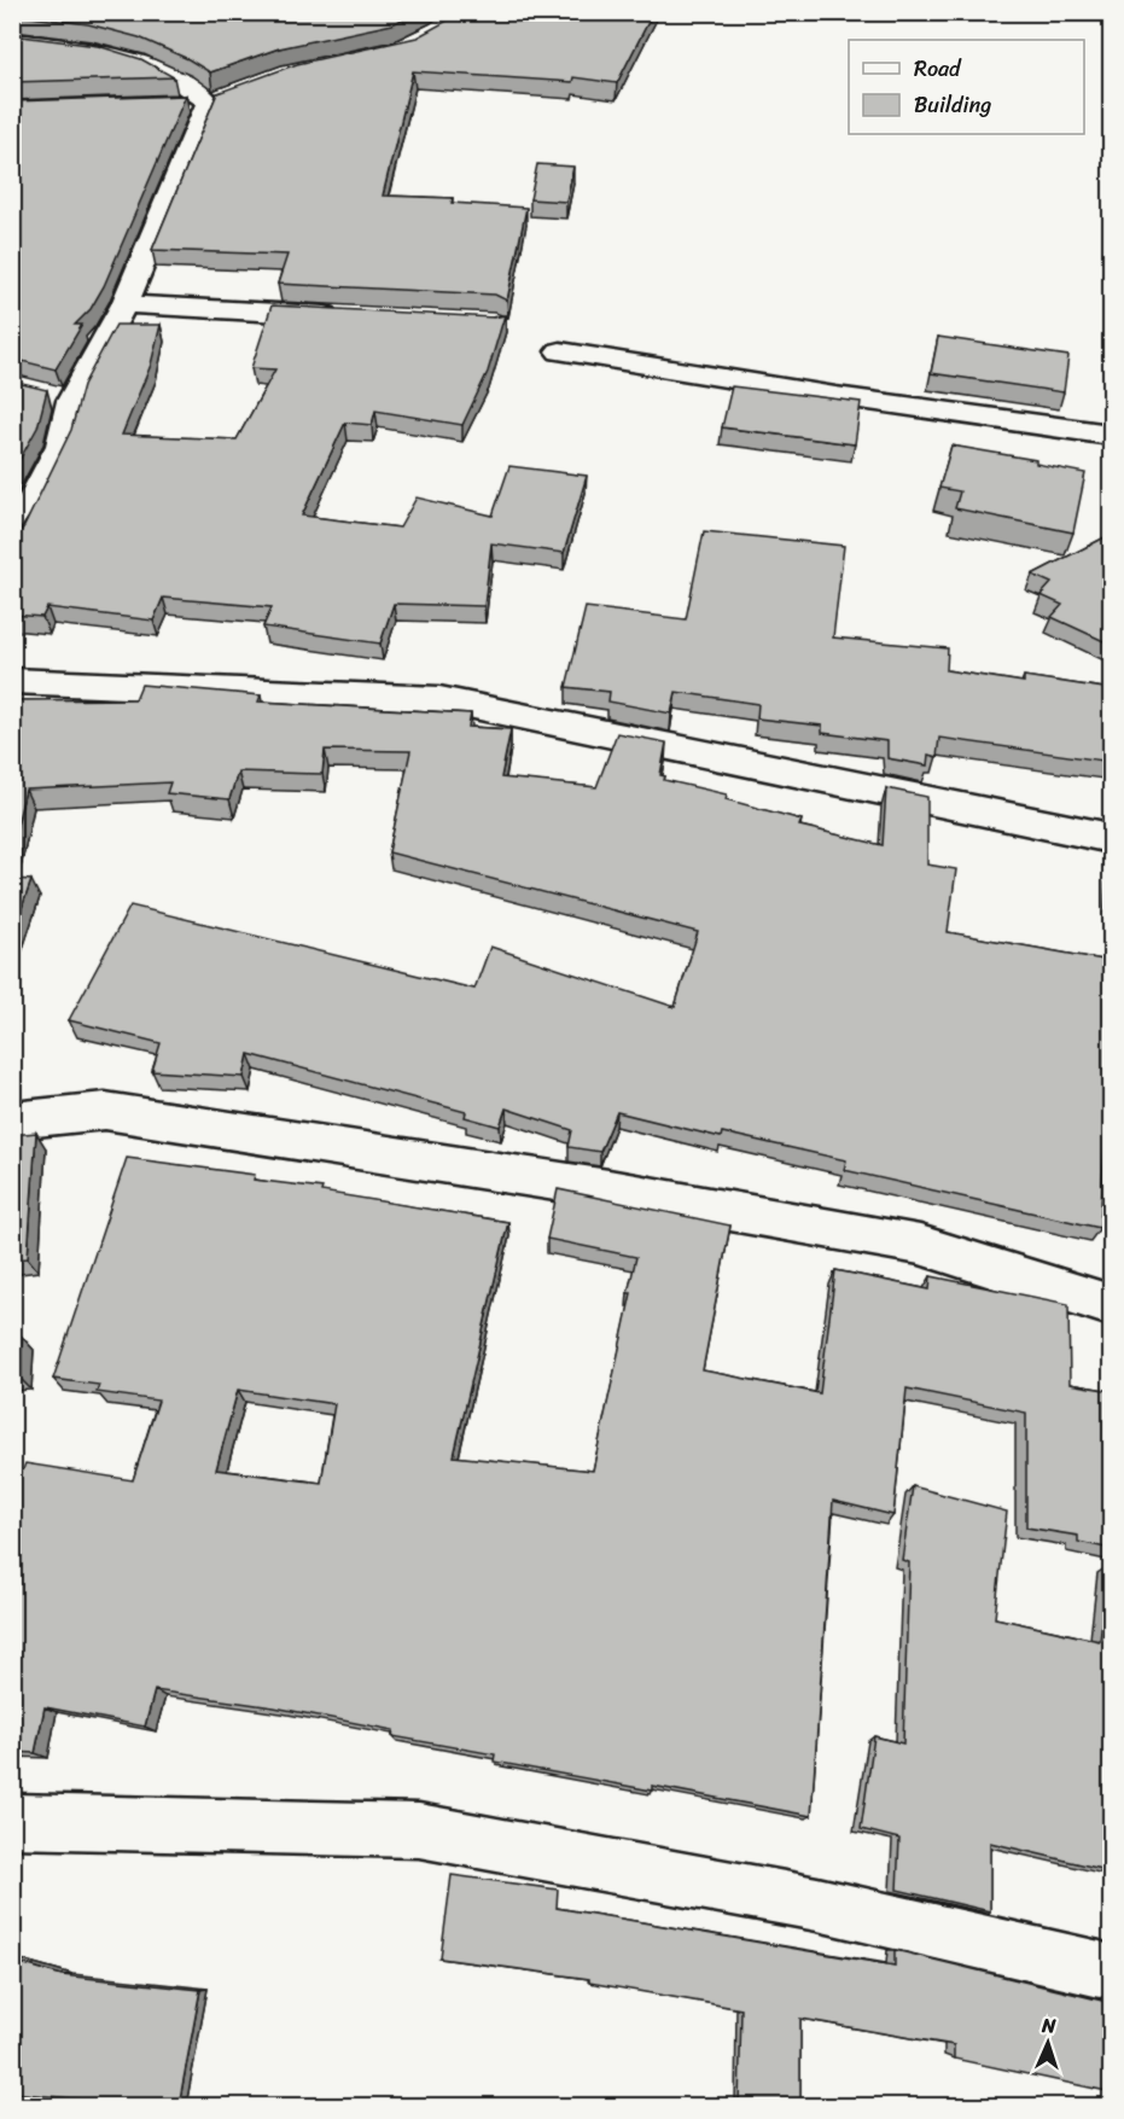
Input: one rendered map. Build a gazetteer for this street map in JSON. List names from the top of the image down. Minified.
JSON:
{"legend":["Road","Building"],"north":"top"}
